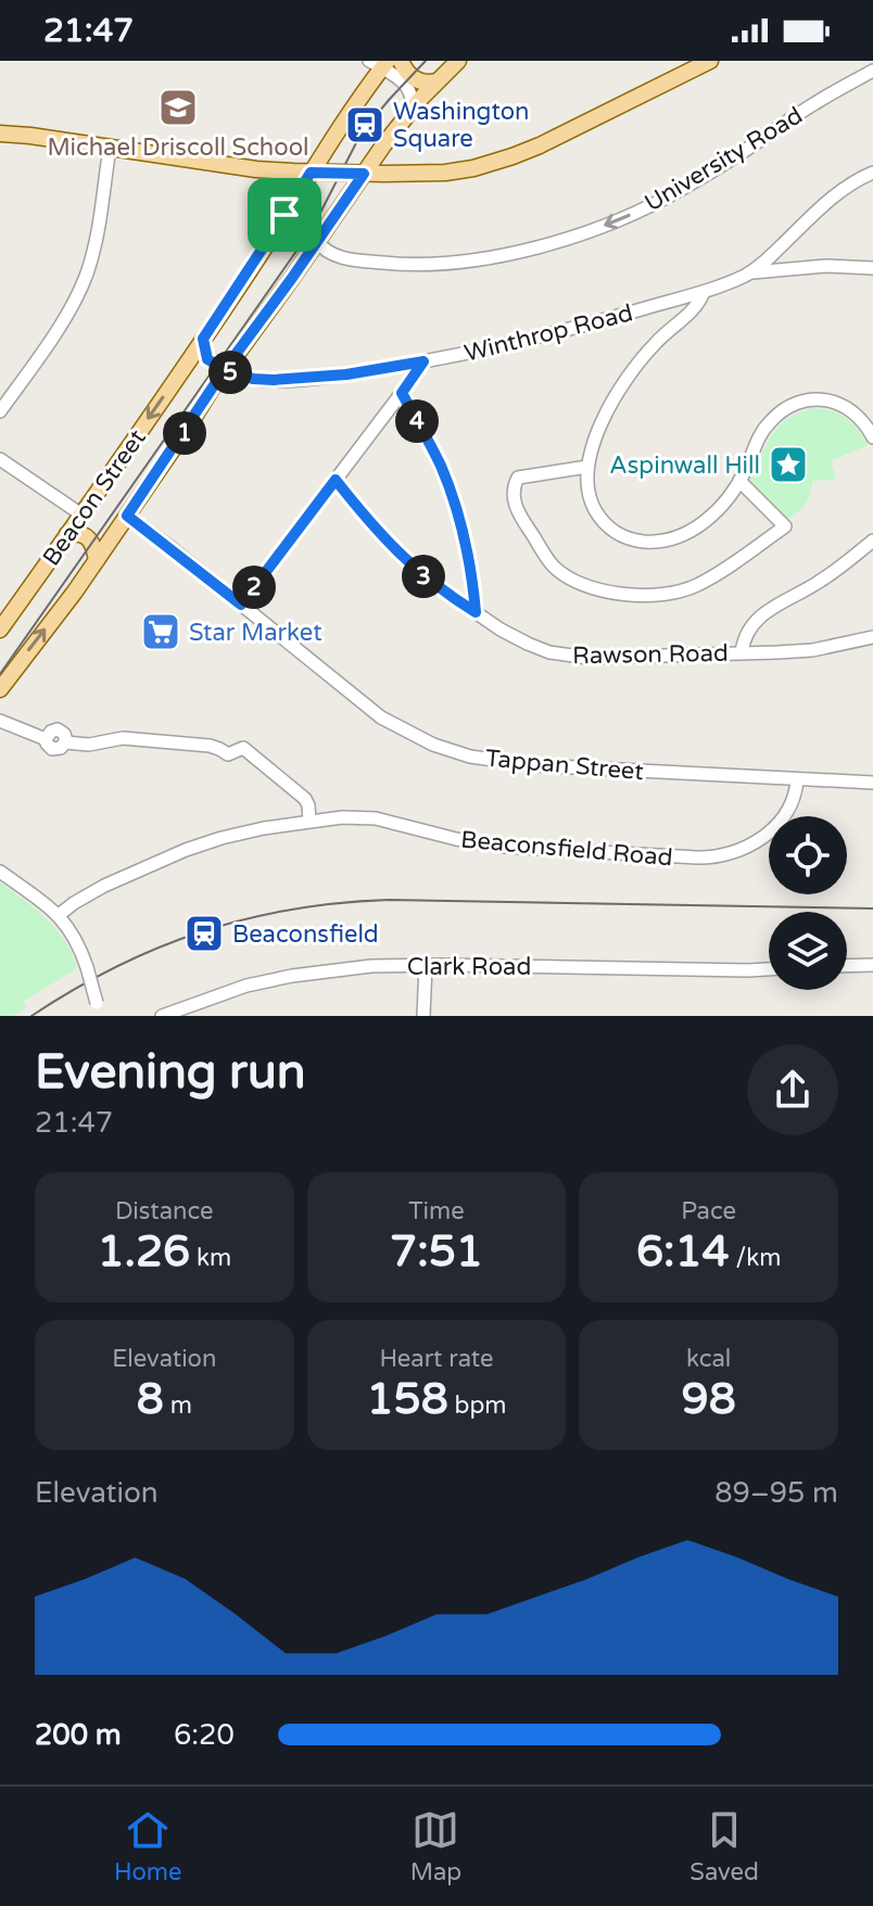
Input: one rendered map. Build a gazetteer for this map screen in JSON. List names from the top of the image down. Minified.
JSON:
{"streets":{"main road":["Beacon Street"],"street":["University Road","Winthrop Road","Rawson Road","Tappan Street","Beaconsfield Road","Clark Road"]},"crossings":[["University Road","Beacon Street"],["Winthrop Road","Beacon Street"],["Beacon Street","Tappan Street"],["Tappan Street","Beaconsfield Road"]],"one_way":["University Road"],"places":{"school or university":["Michael Driscoll School"],"station":["Washington Square","Beaconsfield"],"place":["Aspinwall Hill"],"supermarket":["Star Market"]},"page":{"status":"21:47","pins":["5","4","1","3","2"],"heading":["Evening run","21:47"],"stats":[["Distance","1.26 km"],["Time","7:51"],["Pace","6:14 /km"],["Elevation","8 m"],["Heart rate","158 bpm"],["kcal","98"]],"chart":["Elevation","89–95 m"],"list":[{"name":"200 m","note":"6:20"}],"tabs":["Home","Map","Saved"]}}
